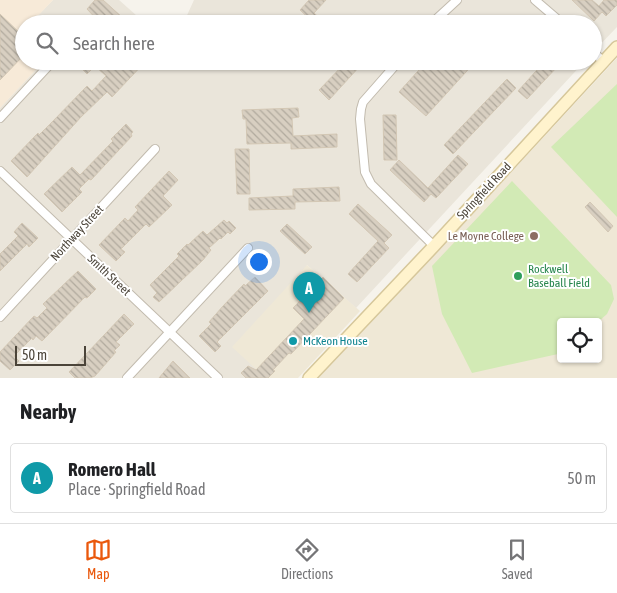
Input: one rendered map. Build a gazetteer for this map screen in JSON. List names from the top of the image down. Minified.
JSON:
{"streets":{"street":["Springfield Road","Northway Street","Smith Street"]},"crossings":[["Northway Street","Smith Street"]],"places":["Le Moyne College","Rockwell Baseball Field","McKeon House"],"scale_bar":"50 m","page":{"search":"Search here","pins":"A","scale":"50 m","heading":"Nearby","list":[{"mark":"A","name":"Romero Hall","note":"Place · Springfield Road","value":"50 m"}],"nav":["Map","Directions","Saved"]}}
